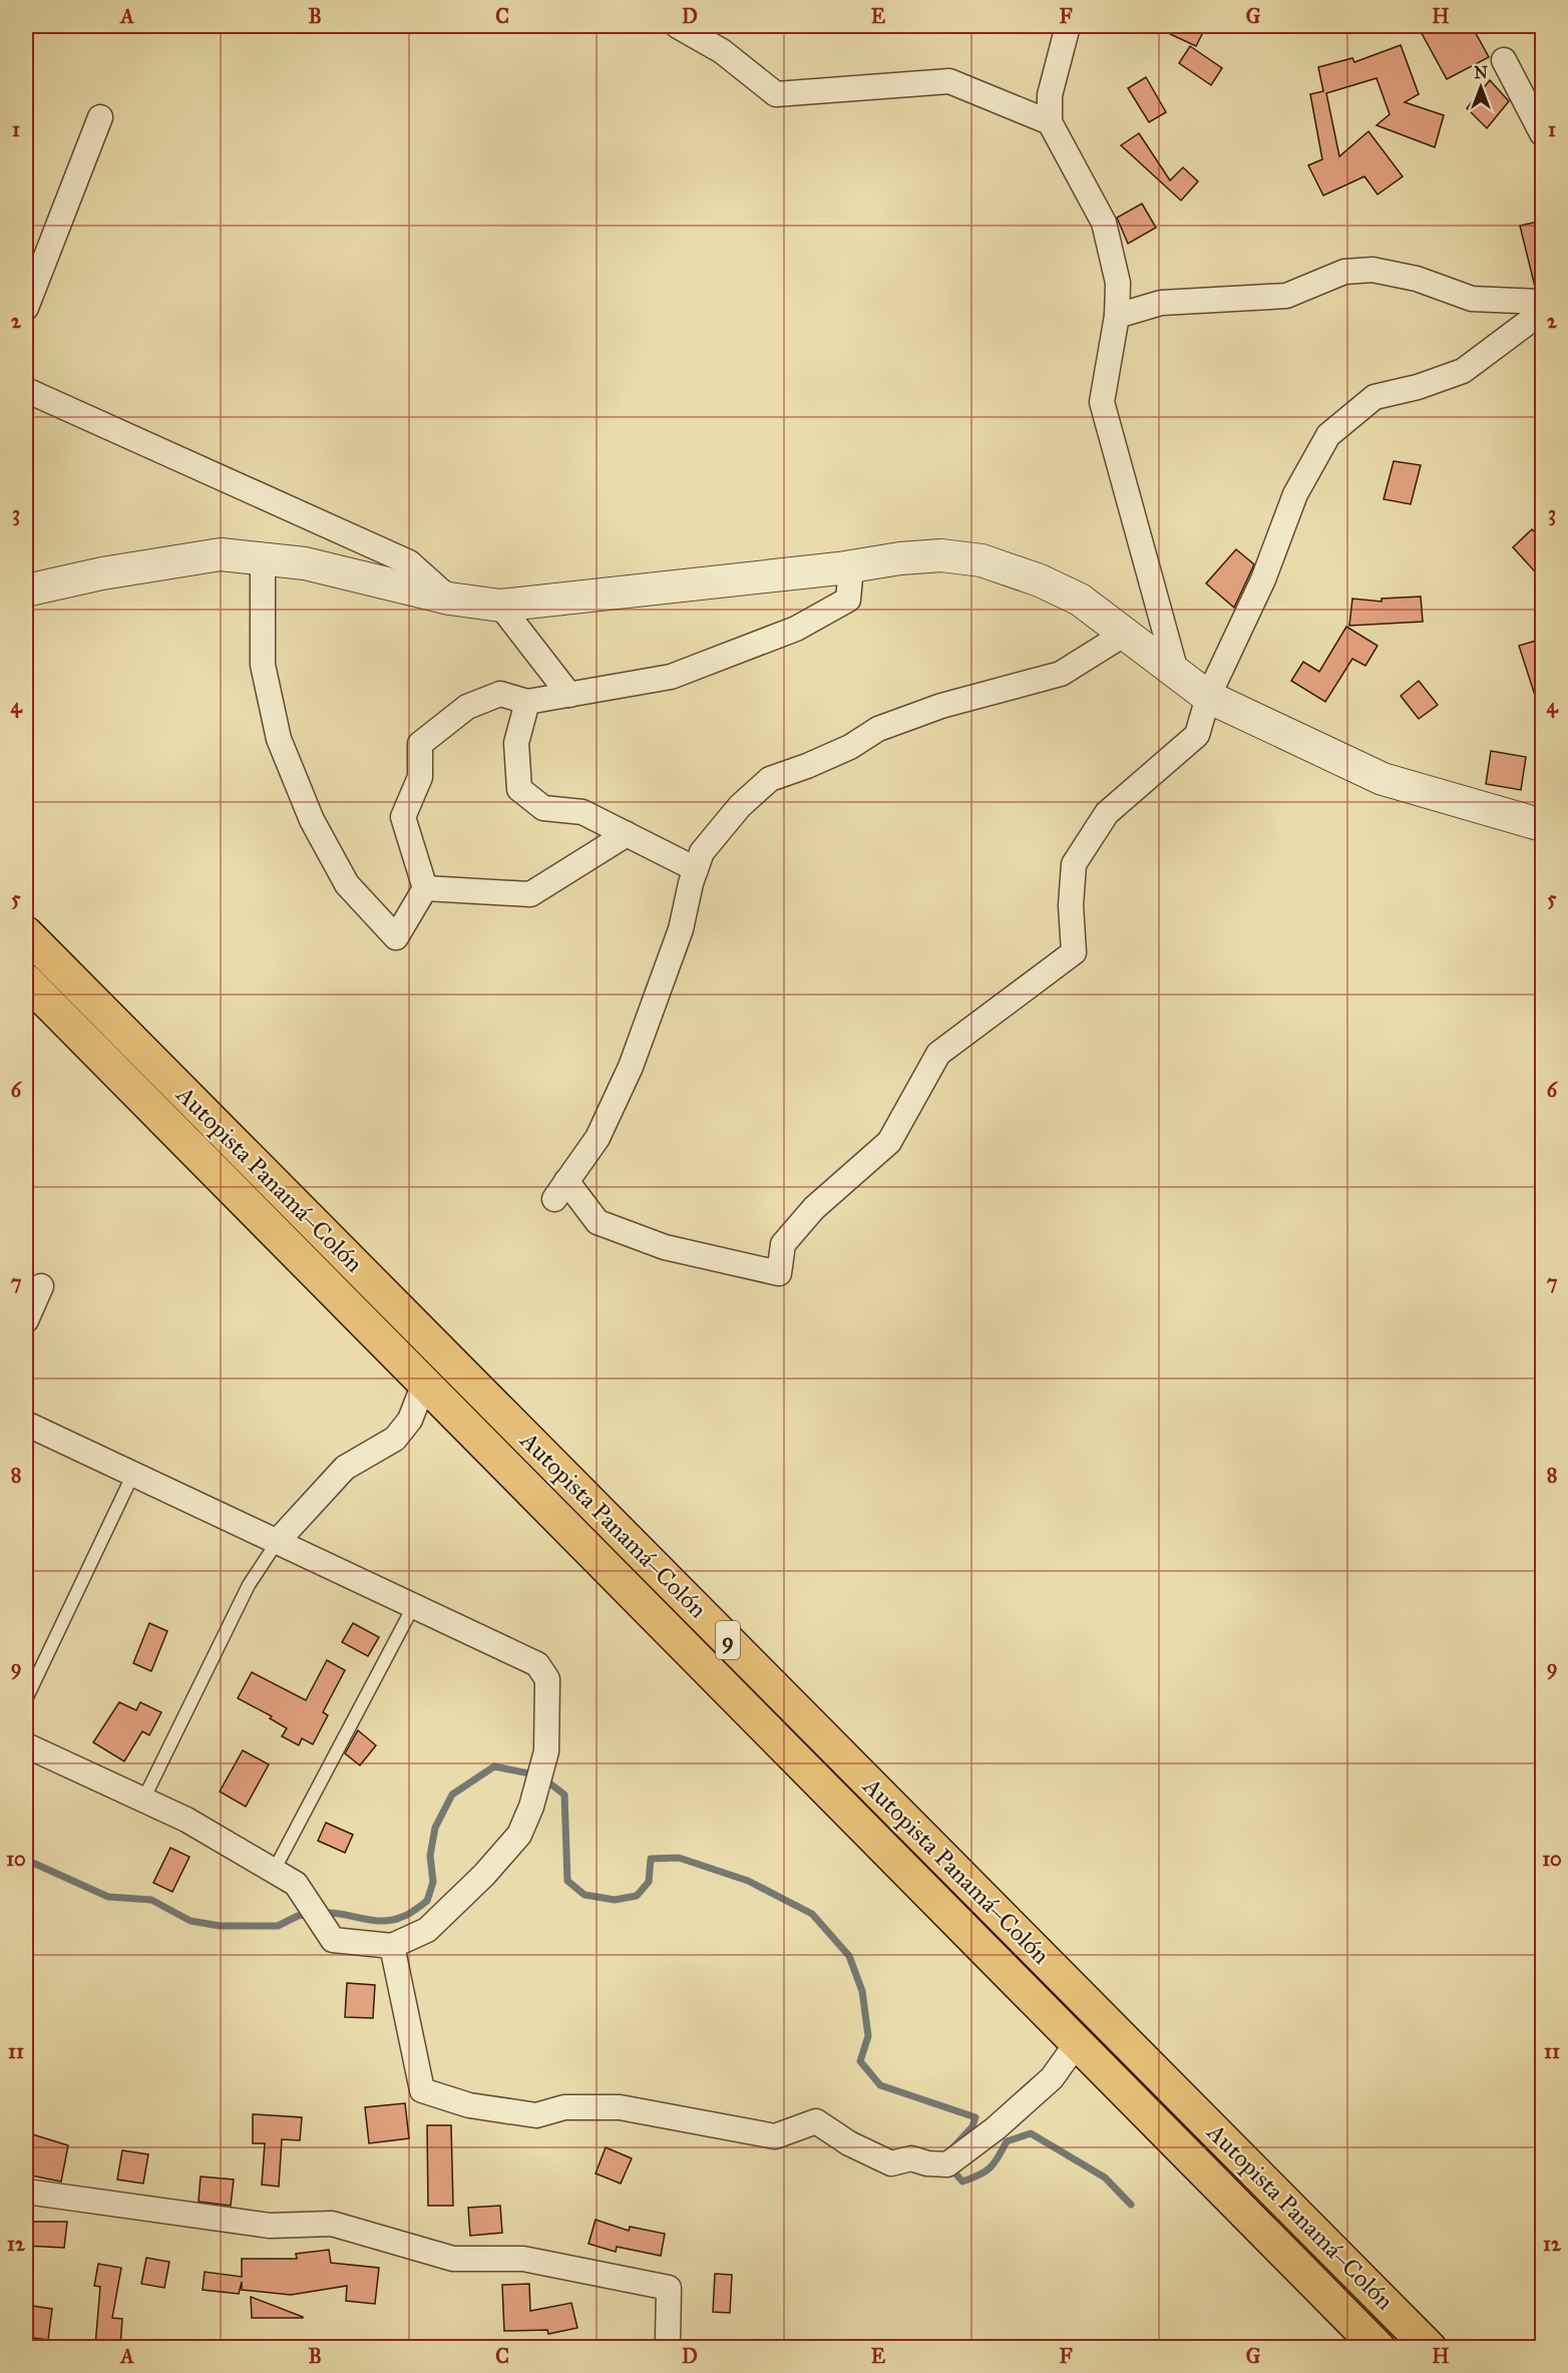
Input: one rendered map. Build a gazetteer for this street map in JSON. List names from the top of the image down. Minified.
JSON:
{"streets":{"highway":["Autopista Panamá–Colón","9"]},"north":"top","grid":{"columns":["A","B","C","D","E","F","G","H"],"rows":["1","2","3","4","5","6","7","8","9","10","11","12"]}}
